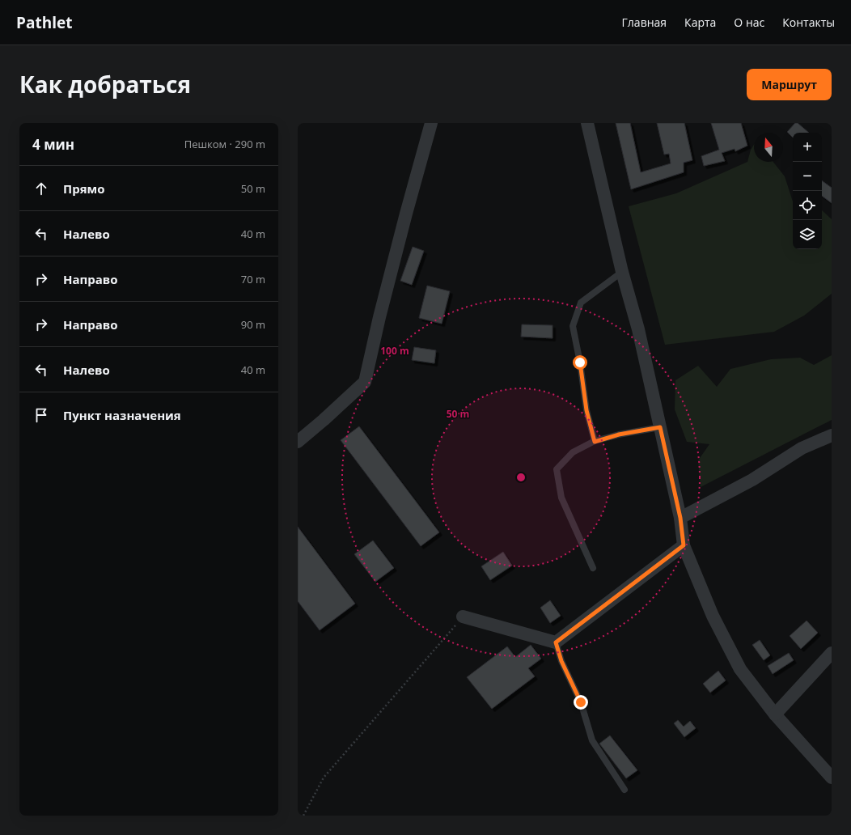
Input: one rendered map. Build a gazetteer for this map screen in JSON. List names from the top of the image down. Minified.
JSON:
{"north":"top","page":{"header":"Pathlet","nav":["Главная","Карта","О нас","Контакты"],"title":"Как добраться","buttons":"Маршрут","heading":["4 мин","Пешком · 290 m"],"map_buttons":["+","−"],"list":[["Прямо","50 m"],["Налево","40 m"],["Направо","70 m"],["Направо","90 m"],["Налево","40 m"],"Пункт назначения"]},"rings":["100 m","50 m"]}
